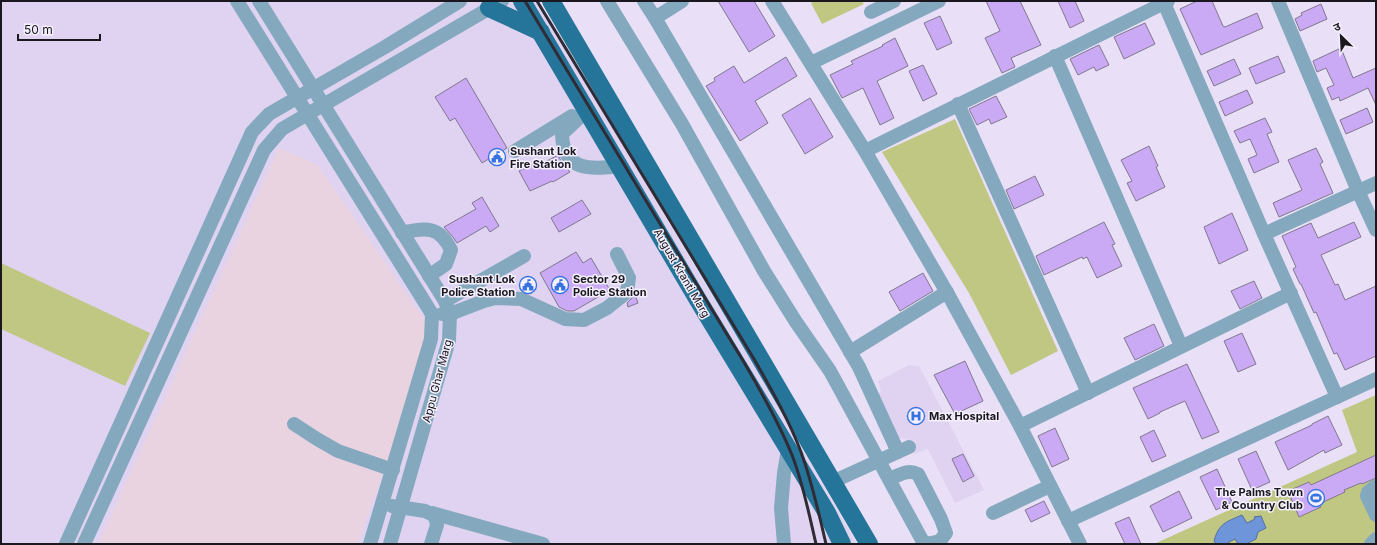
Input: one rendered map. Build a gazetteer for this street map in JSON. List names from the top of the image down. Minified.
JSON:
{"streets":{"main road":["August Kranti Marg"],"street":["Appu Ghar Marg"]},"places":{"public building":["Sushant Lok Fire Station","Sushant Lok Police Station","Sector 29 Police Station"],"hospital":["Max Hospital"],"sports":["The Palms Town & Country Club"]},"scale_bar":"50 m","north":"top left"}
